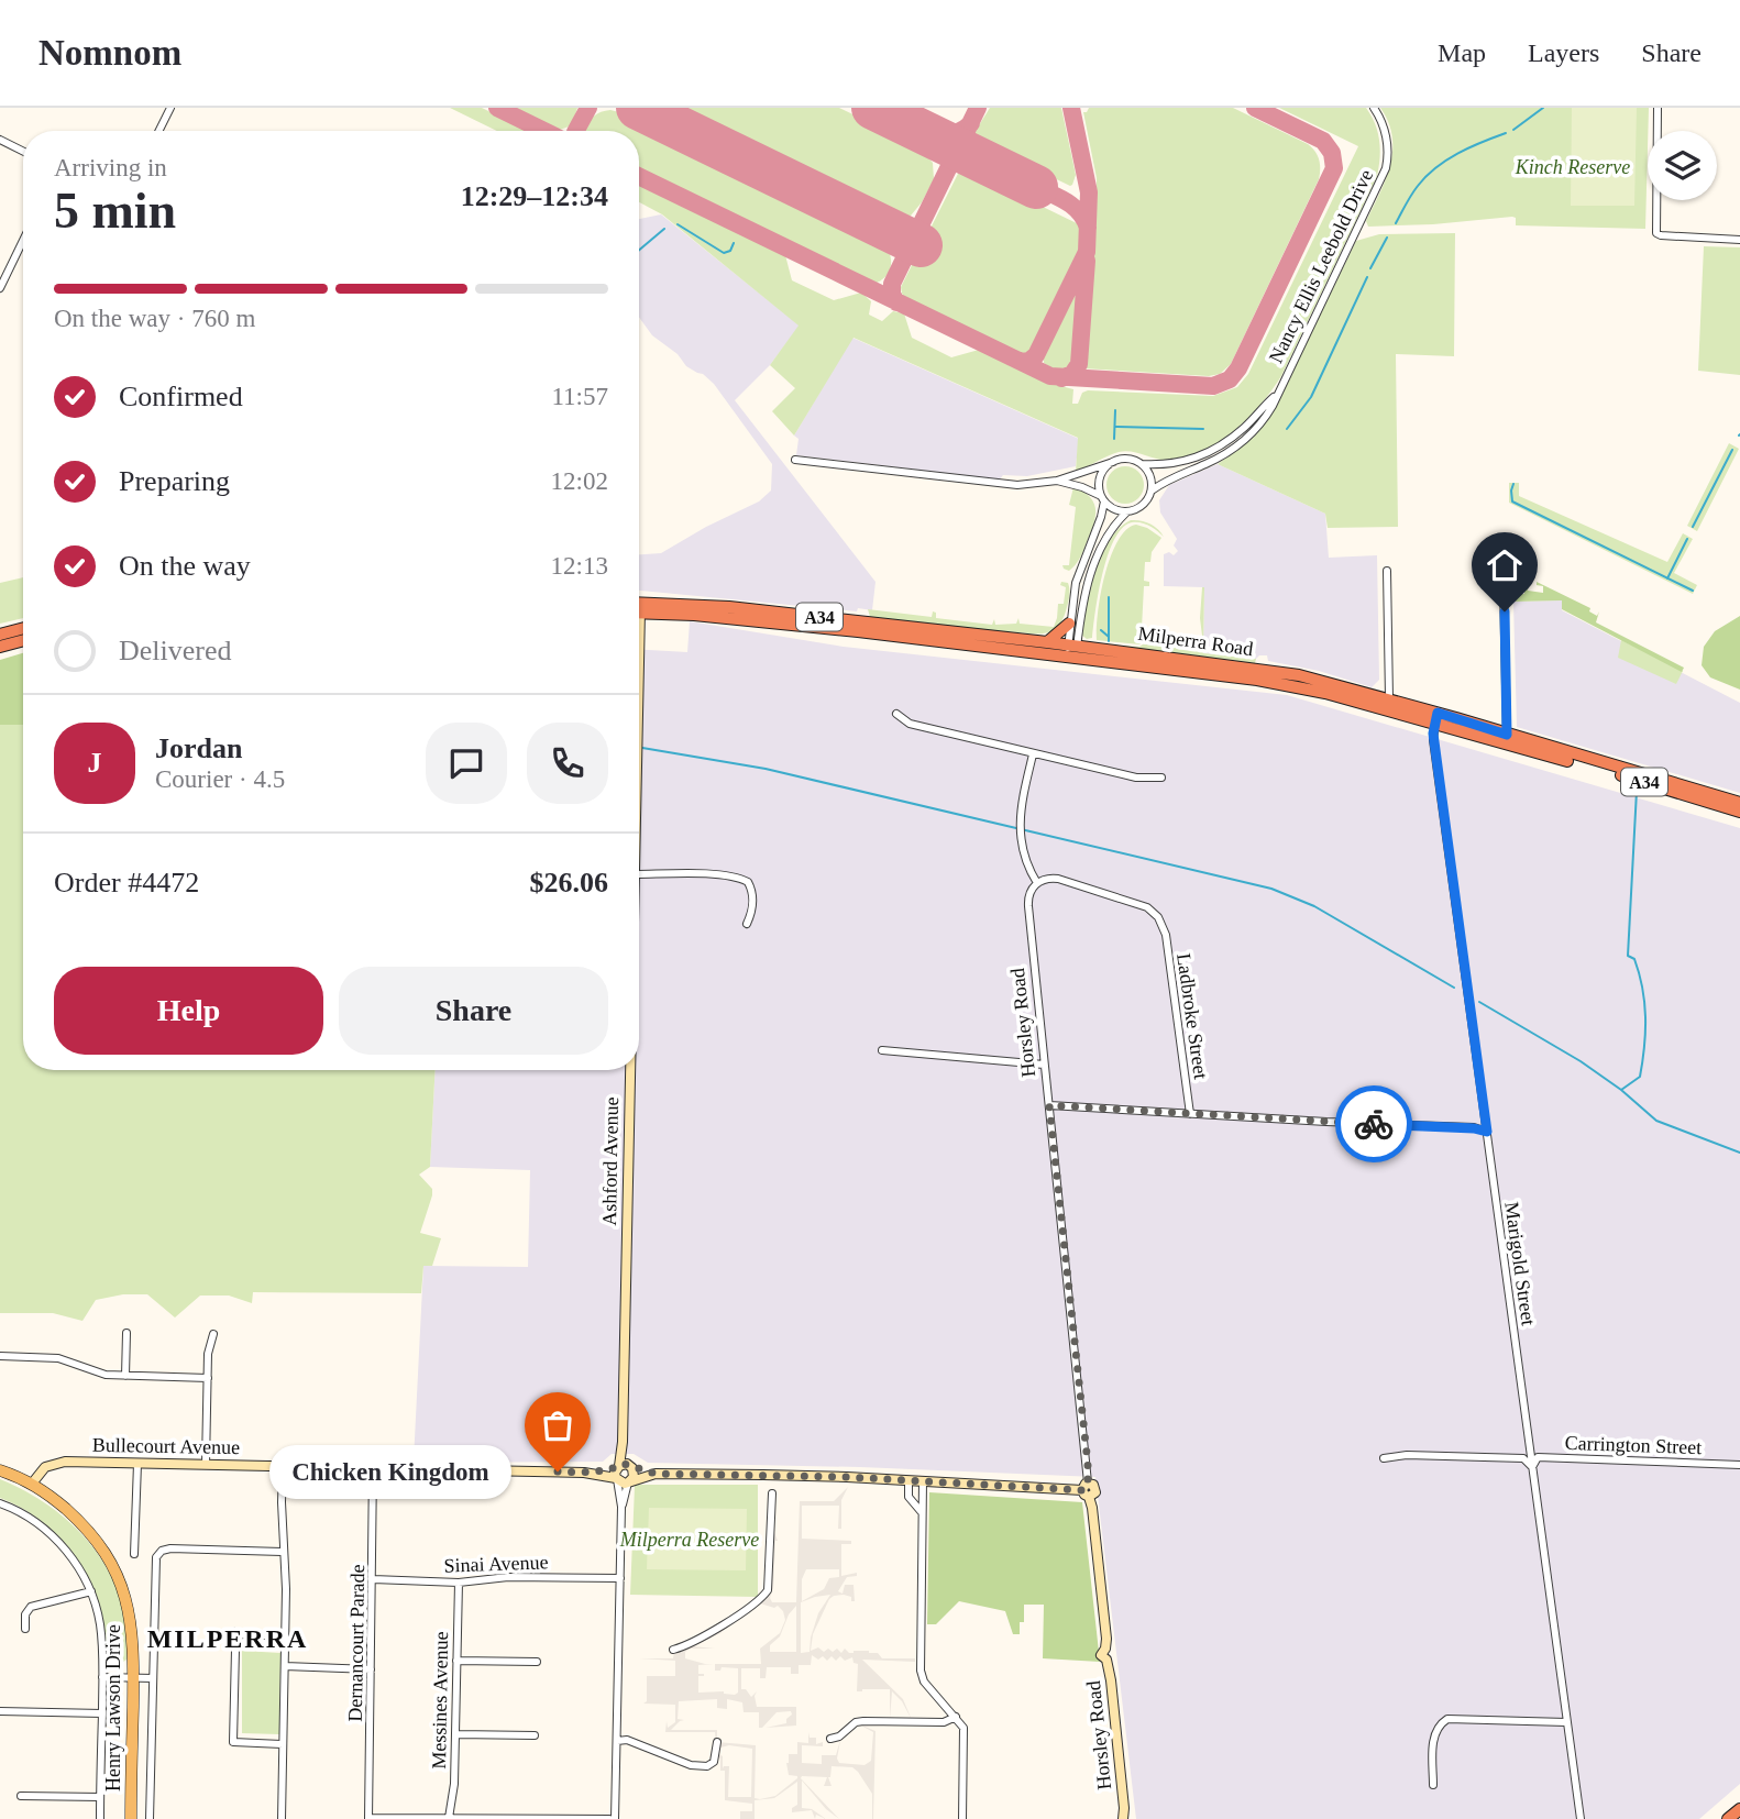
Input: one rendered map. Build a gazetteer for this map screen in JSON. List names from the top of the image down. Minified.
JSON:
{"streets":{"highway":["A34","Milperra Road"],"main road":["Horsley Road","Ashford Avenue","Bullecourt Avenue","Henry Lawson Drive"],"street":["Nancy Ellis Leebold Drive","Ladbroke Street","Marigold Street","Carrington Street","Sinai Avenue","Dernancourt Parade","Messines Avenue"]},"crossings":[["Milperra Road","Marigold Street"],["Ladbroke Street","Horsley Road"],["Horsley Road","Bullecourt Avenue"],["Ashford Avenue","Bullecourt Avenue"],["Ashford Avenue","Sinai Avenue"],["Marigold Street","Carrington Street"],["Bullecourt Avenue","Dernancourt Parade"],["Bullecourt Avenue","Henry Lawson Drive"],["Sinai Avenue","Dernancourt Parade"],["Sinai Avenue","Messines Avenue"]],"districts":["MILPERRA"],"parks":["Kinch Reserve","Milperra Reserve"],"places":["Chicken Kingdom"],"page":{"header":"Nomnom","nav":["Map","Layers","Share"],"heading":["5 min","Arriving in","12:29–12:34"],"panel":["Jordan","Courier · 4.5","Order #4472","$26.06"],"bar":"On the way · 760 m","list":[["Confirmed","11:57"],["Preparing","12:02"],["On the way","12:13"],"Delivered"],"round":"J","buttons":["Help","Share"],"bubble":"Chicken Kingdom"}}
